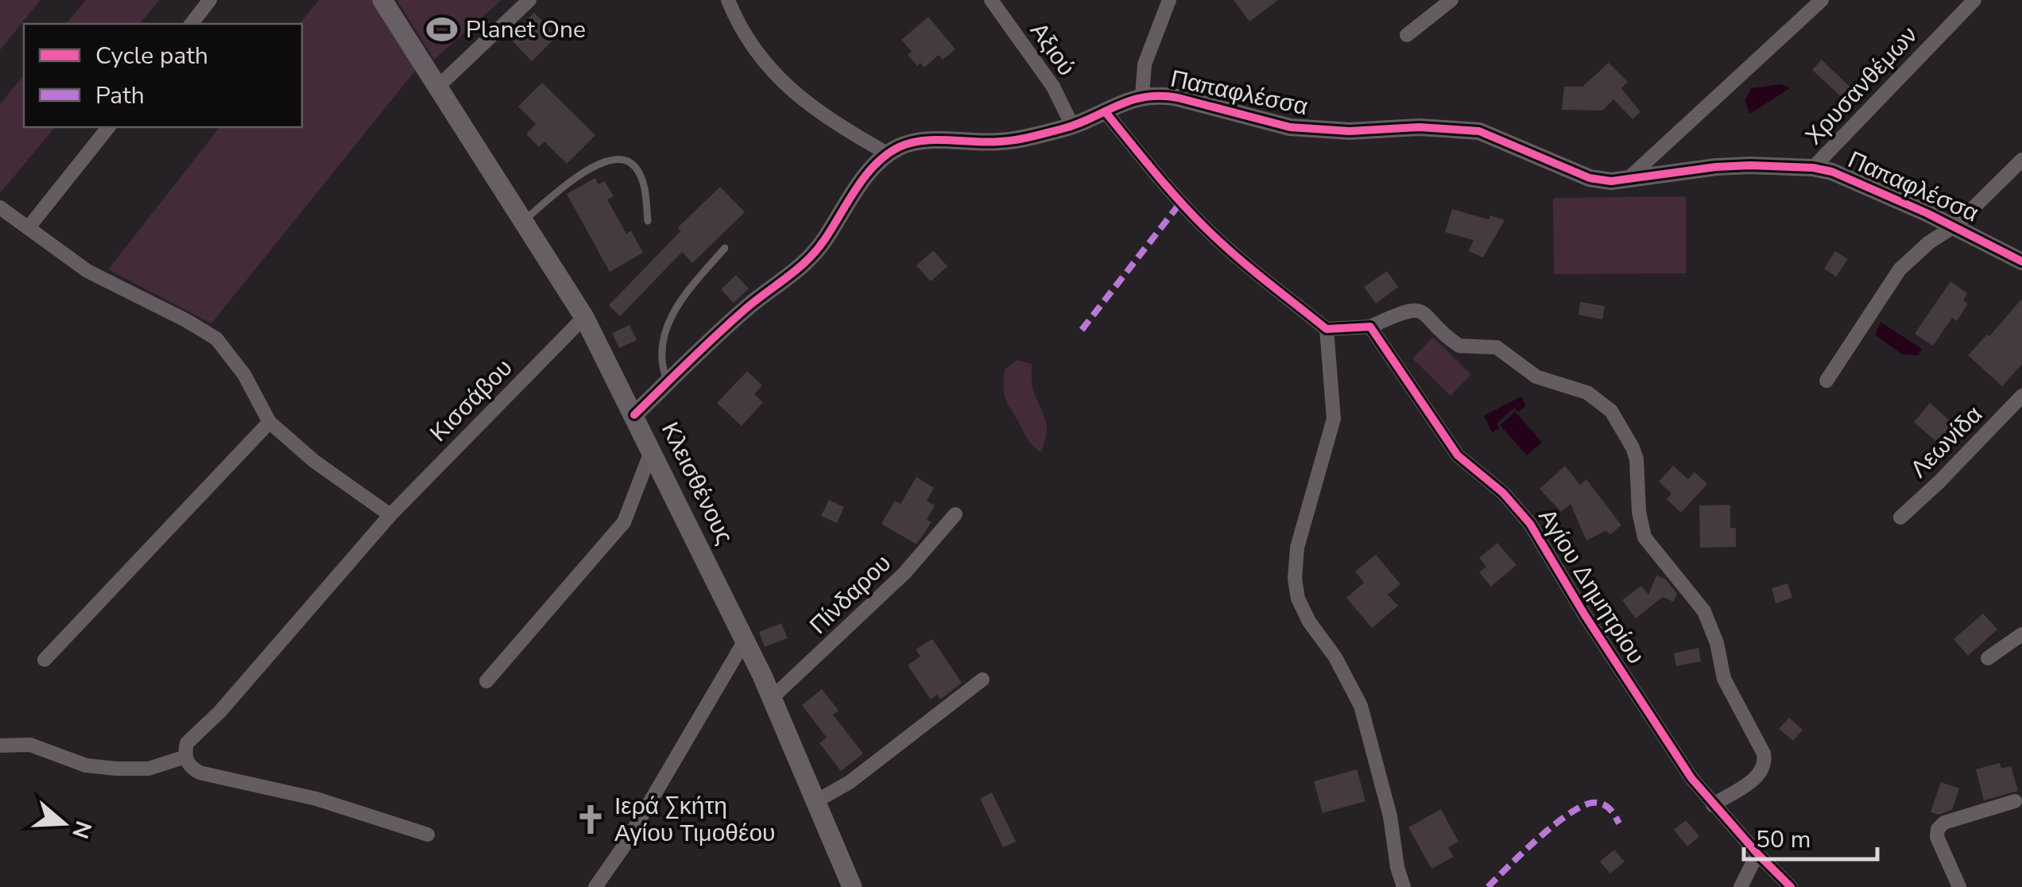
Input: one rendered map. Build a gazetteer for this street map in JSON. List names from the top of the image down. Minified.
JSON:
{"streets":{"main road":["Κλεισθένους"],"street":["Αξιού","Χρυσανθέμων","Παπαφλέσσα","Κισσάβου","Λεωνίδα","Αγίου Δημητρίου","Πίνδαρου"]},"crossings":[["Αξιού","Παπαφλέσσα"],["Χρυσανθέμων","Παπαφλέσσα"],["Παπαφλέσσα","Κλεισθένους"],["Κισσάβου","Κλεισθένους"],["Κλεισθένους","Πίνδαρου"]],"places":{"sports":["Planet One"],"church":["Ιερά Σκήτη Αγίου Τιμοθέου"]},"legend":["Cycle path","Path"],"scale_bar":"50 m","north":"right"}
